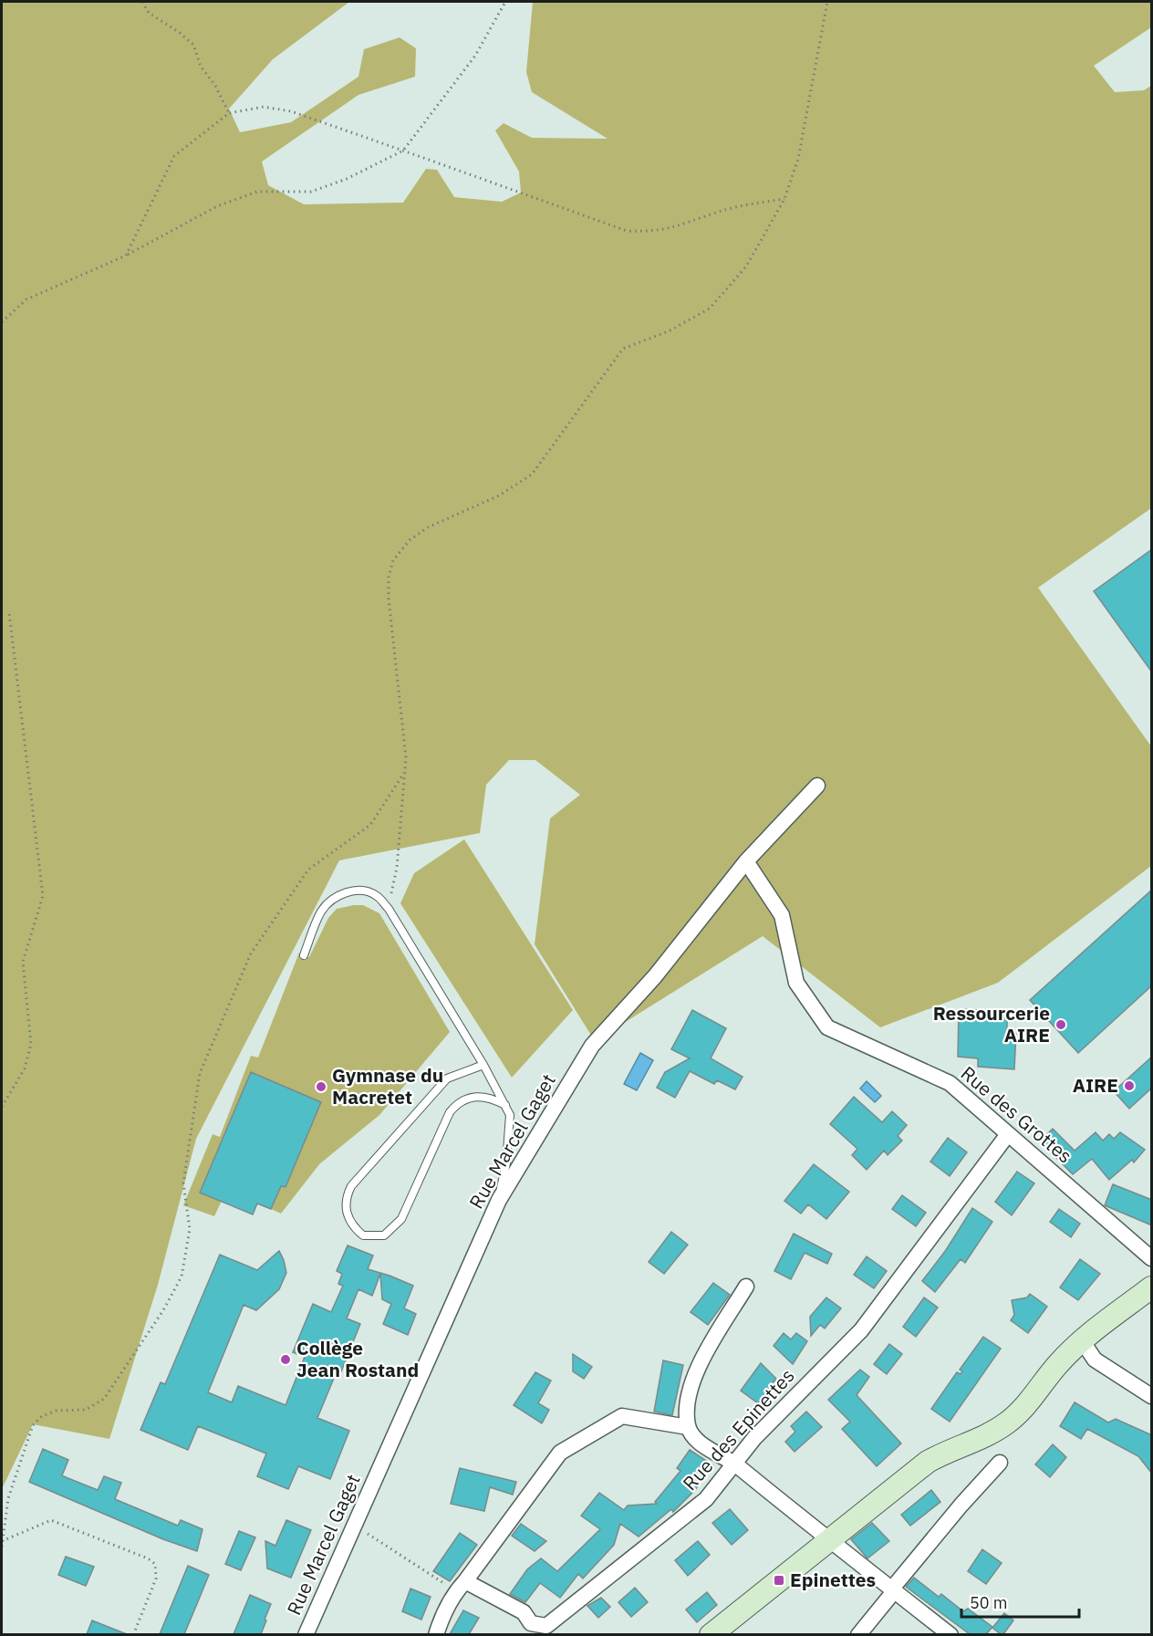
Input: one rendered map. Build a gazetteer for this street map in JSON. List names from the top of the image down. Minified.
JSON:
{"streets":{"street":["Rue des Grottes","Rue Marcel Gaget","Rue des Epinettes"]},"crossings":[["Rue des Grottes","Rue Marcel Gaget"],["Rue des Grottes","Rue des Epinettes"]],"places":{"other":["Ressourcerie AIRE","AIRE","Gymnase du Macretet","Collège Jean Rostand"],"transit":["Epinettes"]},"scale_bar":"50 m"}
